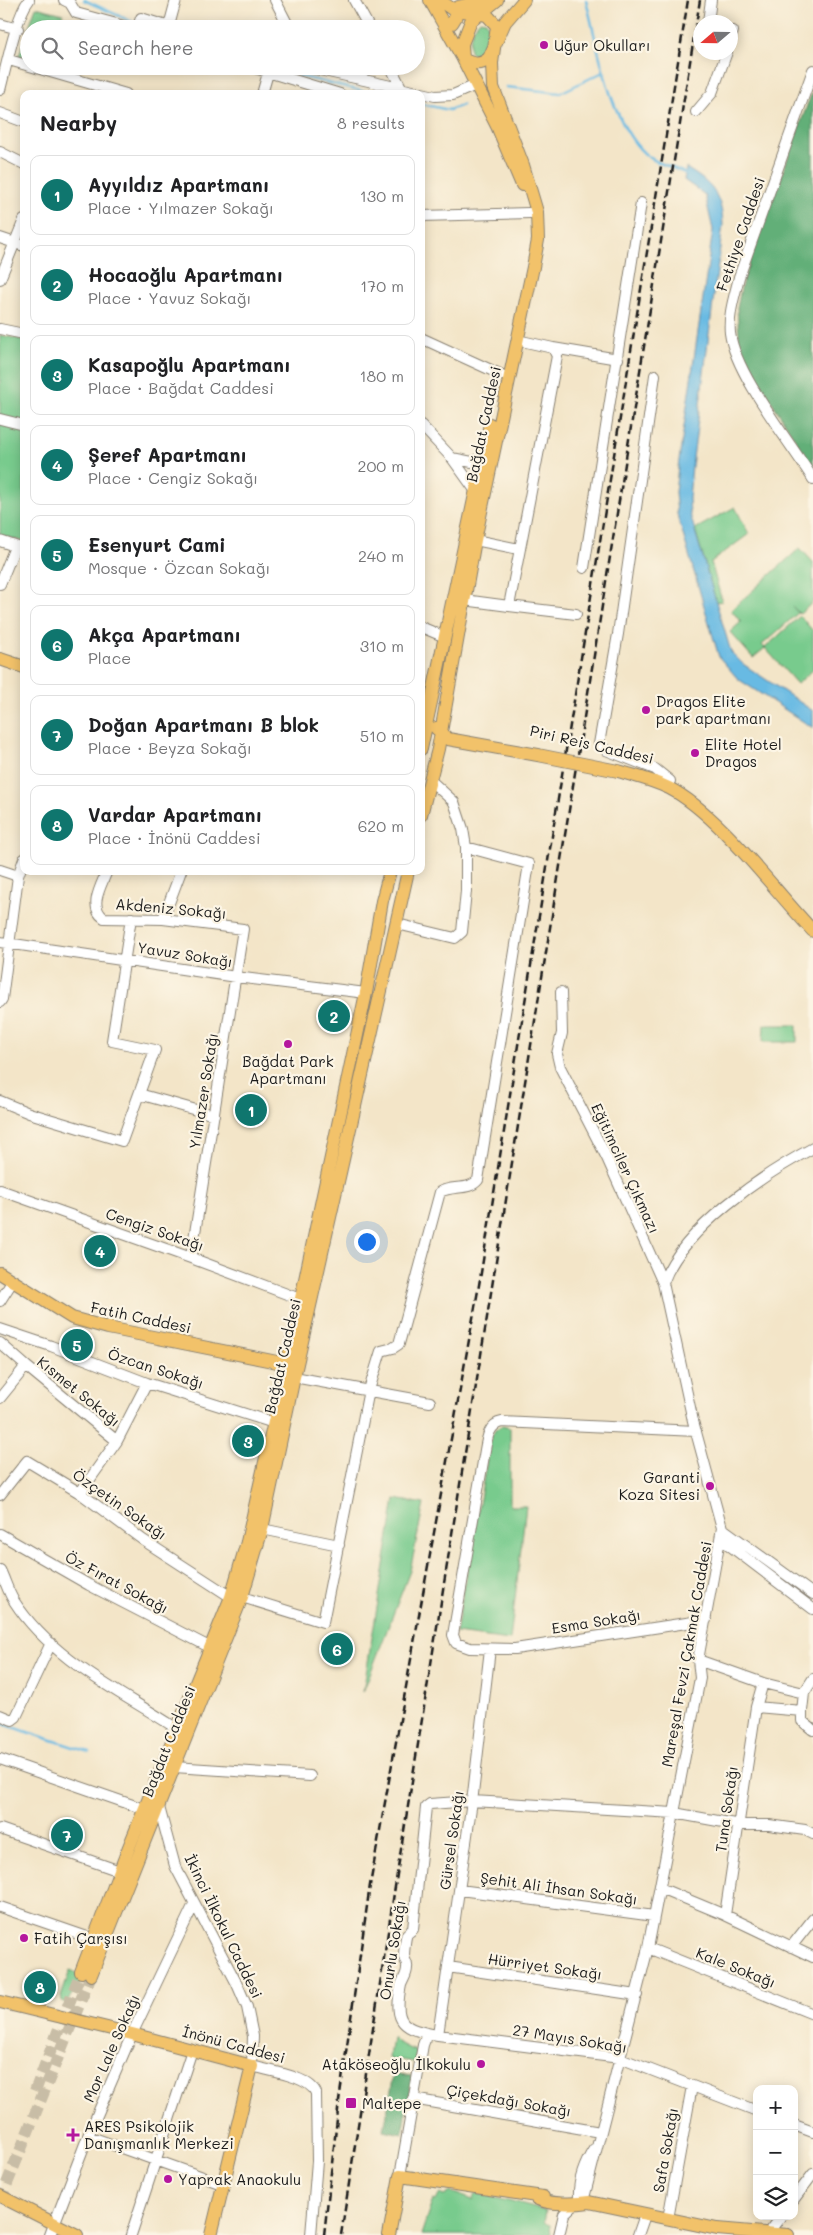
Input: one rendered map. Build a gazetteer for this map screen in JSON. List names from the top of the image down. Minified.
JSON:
{"streets":{"main road":["Bağdat Caddesi","Piri Reis Caddesi","Fatih Caddesi","İkinci İlkokul Caddesi","İnönü Caddesi"],"street":["Fethiye Caddesi","Akdeniz Sokağı","Yavuz Sokağı","Yılmazer Sokağı","Eğitimciler Çıkmazı","Cengiz Sokağı","Özcan Sokağı","Kısmet Sokağı","Özçetin Sokağı","Öz Fırat Sokağı","Esma Sokağı","Mareşal Fevzi Çakmak Caddesi","Tuna Sokağı","Gürsel Sokağı","Şehit Ali İhsan Sokağı","Onurlu Sokağı","Hürriyet Sokağı","Kale Sokağı","27 Mayıs Sokağı","Mor Lale Sokağı","Çiçekdağı Sokağı","Safa Sokağı"]},"crossings":[["Bağdat Caddesi","Piri Reis Caddesi"],["Bağdat Caddesi","Yavuz Sokağı"],["Bağdat Caddesi","Cengiz Sokağı"],["Bağdat Caddesi","Fatih Caddesi"],["Bağdat Caddesi","Özcan Sokağı"],["Bağdat Caddesi","Özçetin Sokağı"],["Bağdat Caddesi","Öz Fırat Sokağı"],["Bağdat Caddesi","İkinci İlkokul Caddesi"],["Akdeniz Sokağı","Yılmazer Sokağı"],["Yavuz Sokağı","Yılmazer Sokağı"],["Yılmazer Sokağı","Cengiz Sokağı"],["Eğitimciler Çıkmazı","Mareşal Fevzi Çakmak Caddesi"],["Esma Sokağı","Mareşal Fevzi Çakmak Caddesi"],["Esma Sokağı","Gürsel Sokağı"],["Mareşal Fevzi Çakmak Caddesi","Şehit Ali İhsan Sokağı"],["Mareşal Fevzi Çakmak Caddesi","Hürriyet Sokağı"],["Mareşal Fevzi Çakmak Caddesi","Kale Sokağı"],["Mareşal Fevzi Çakmak Caddesi","27 Mayıs Sokağı"],["Mareşal Fevzi Çakmak Caddesi","Çiçekdağı Sokağı"],["Gürsel Sokağı","Şehit Ali İhsan Sokağı"],["Gürsel Sokağı","Onurlu Sokağı"],["Gürsel Sokağı","Hürriyet Sokağı"],["Gürsel Sokağı","27 Mayıs Sokağı"],["Gürsel Sokağı","Çiçekdağı Sokağı"],["İkinci İlkokul Caddesi","İnönü Caddesi"],["İkinci İlkokul Caddesi","Mor Lale Sokağı"],["Onurlu Sokağı","27 Mayıs Sokağı"],["27 Mayıs Sokağı","Safa Sokağı"],["İnönü Caddesi","Mor Lale Sokağı"]],"places":{"other":["Uğur Okulları","Dragos Elite park apartmanı","Elite Hotel Dragos","Bağdat Park Apartmanı","Garanti Koza Sitesi","Fatih Çarşısı","Ataköseoğlu İlkokulu","Yaprak Anaokulu"],"transit":["Maltepe"],"health":["ARES Psikolojik Danışmanlık Merkezi"]},"north":"left","page":{"search":"Search here","heading":["Nearby","8 results"],"list":[{"mark":"1","name":"Ayyıldız Apartmanı","note":"Place · Yılmazer Sokağı","value":"130 m"},{"mark":"2","name":"Hocaoğlu Apartmanı","note":"Place · Yavuz Sokağı","value":"170 m"},{"mark":"3","name":"Kasapoğlu Apartmanı","note":"Place · Bağdat Caddesi","value":"180 m"},{"mark":"4","name":"Şeref Apartmanı","note":"Place · Cengiz Sokağı","value":"200 m"},{"mark":"5","name":"Esenyurt Cami","note":"Mosque · Özcan Sokağı","value":"240 m"},{"mark":"6","name":"Akça Apartmanı","note":"Place","value":"310 m"},{"mark":"7","name":"Doğan Apartmanı B blok","note":"Place · Beyza Sokağı","value":"510 m"},{"mark":"8","name":"Vardar Apartmanı","note":"Place · İnönü Caddesi","value":"620 m"}],"pins":["2","1","4","5","3","6","7","8"],"map_buttons":["+","−"]}}
